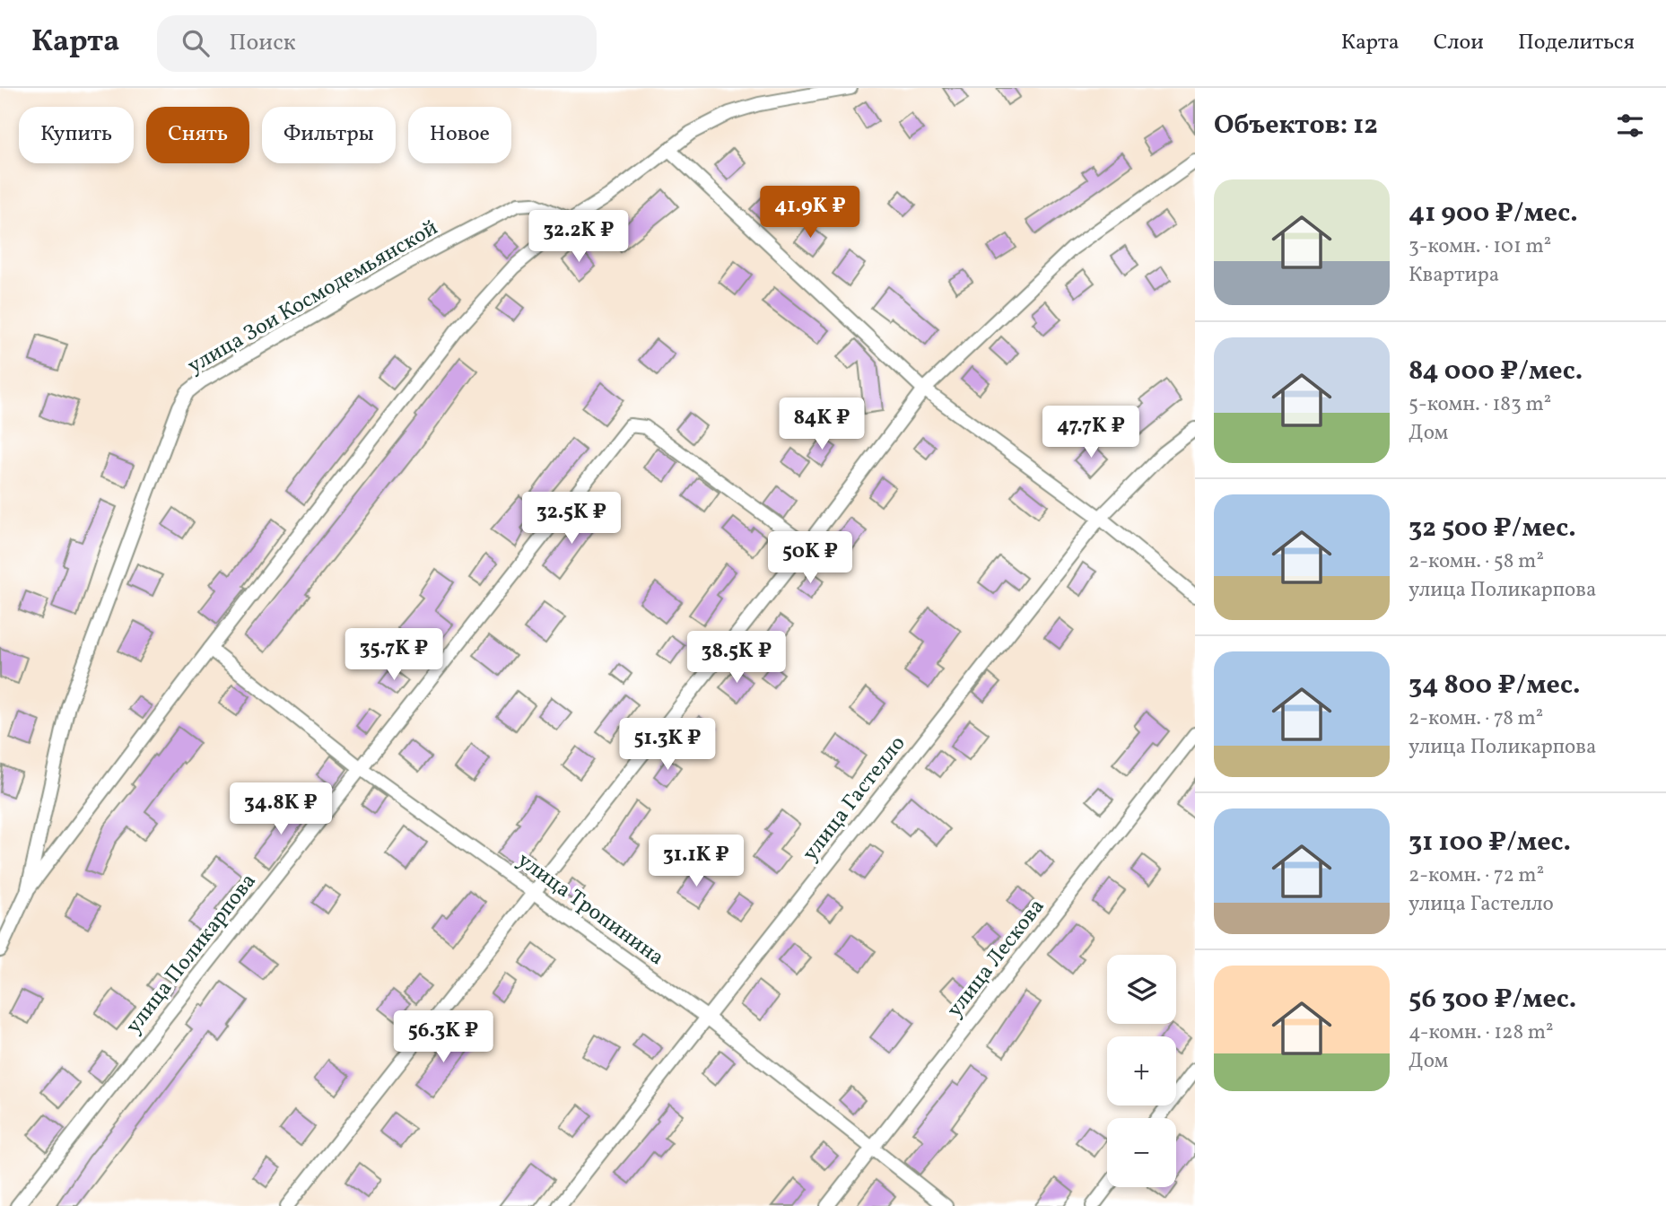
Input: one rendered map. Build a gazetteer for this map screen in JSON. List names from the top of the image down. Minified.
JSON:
{"streets":{"street":["улица Зои Космодемьянской","улица Гастелло","улица Тропинина","улица Поликарпова","улица Лескова"]},"crossings":[["улица Гастелло","улица Тропинина"],["улица Тропинина","улица Поликарпова"],["улица Тропинина","улица Лескова"]],"page":{"header":"Карта","search":"Поиск","nav":["Карта","Слои","Поделиться"],"heading":"Объектов: 12","chip":["Купить","Снять","Фильтры","Новое"],"list":[{"name":"41 900 ₽/мес.","note":"3-комн. · 101 m² · Квартира"},{"name":"84 000 ₽/мес.","note":"5-комн. · 183 m² · Дом"},{"name":"32 500 ₽/мес.","note":"2-комн. · 58 m² · улица Поликарпова"},{"name":"34 800 ₽/мес.","note":"2-комн. · 78 m² · улица Поликарпова"},{"name":"31 100 ₽/мес.","note":"2-комн. · 72 m² · улица Гастелло"},{"name":"56 300 ₽/мес.","note":"4-комн. · 128 m² · Дом"}],"price":["41.9K ₽","32.2K ₽","84K ₽","47.7K ₽","32.5K ₽","50K ₽","35.7K ₽","38.5K ₽","51.3K ₽","34.8K ₽","31.1K ₽","56.3K ₽"],"map_buttons":["+","−"]}}
